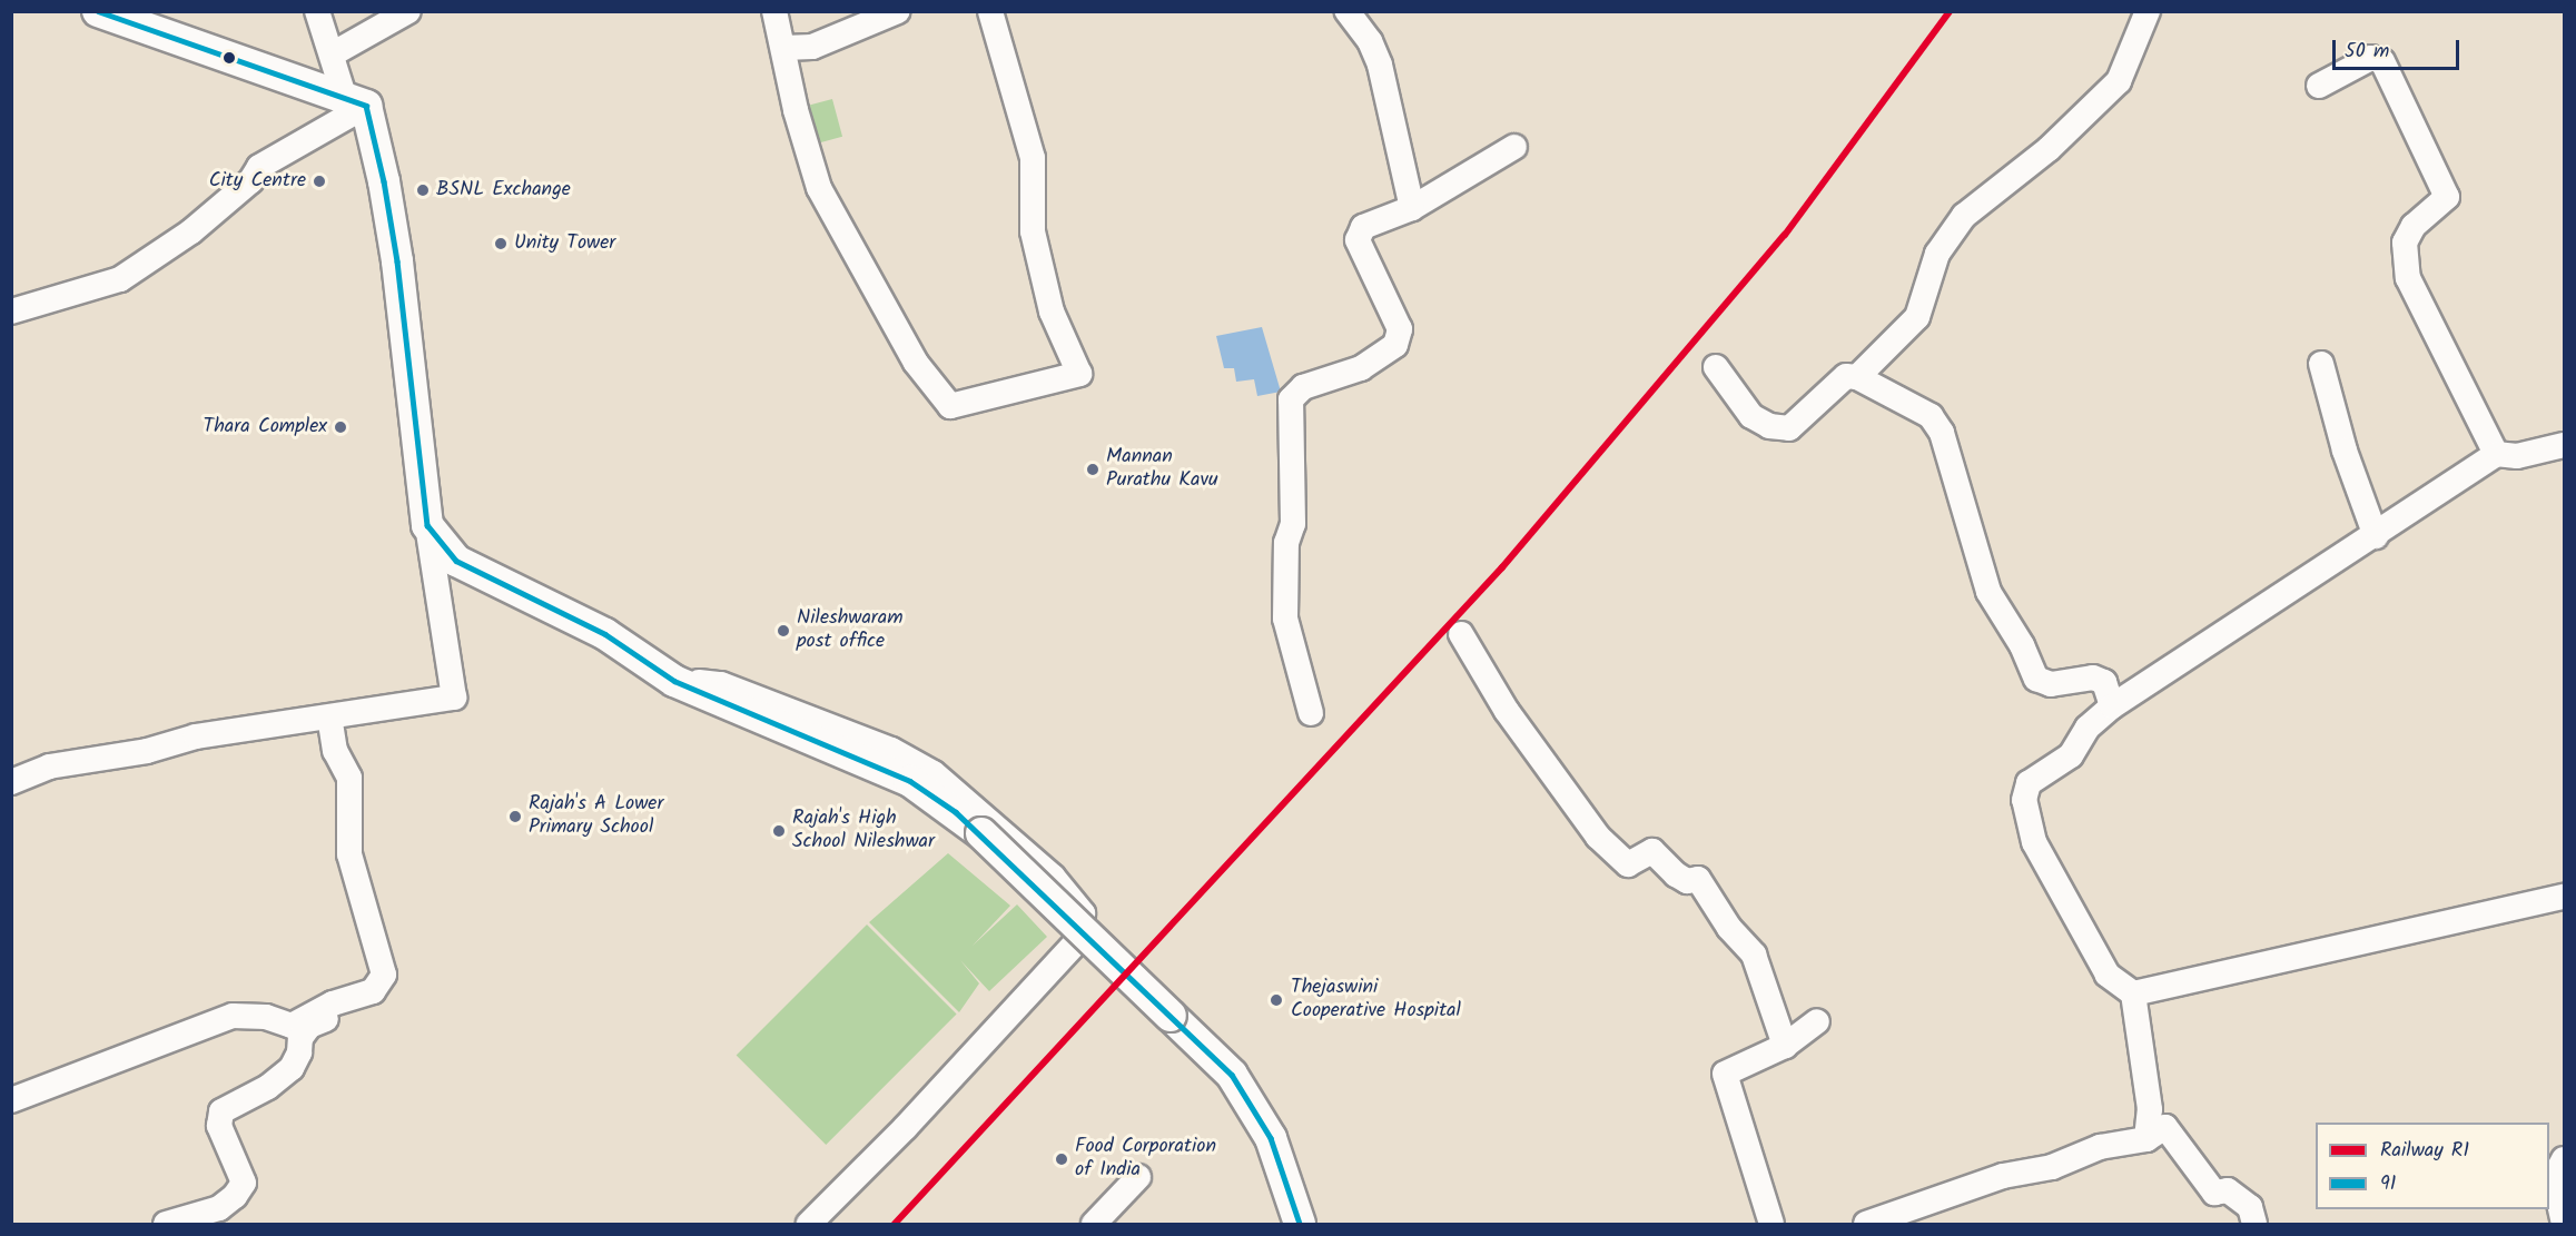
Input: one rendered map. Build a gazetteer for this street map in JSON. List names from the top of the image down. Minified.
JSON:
{"places":["City Centre","BSNL Exchange","Unity Tower","Thara Complex","Mannan Purathu Kavu","Nileshwaram post office","Rajah's A Lower Primary School","Rajah's High School Nileshwar","Thejaswini Cooperative Hospital","Food Corporation of India"],"lines":["rail line R1","transit line 91"],"legend":["Railway R1","91"],"scale_bar":"50 m"}
